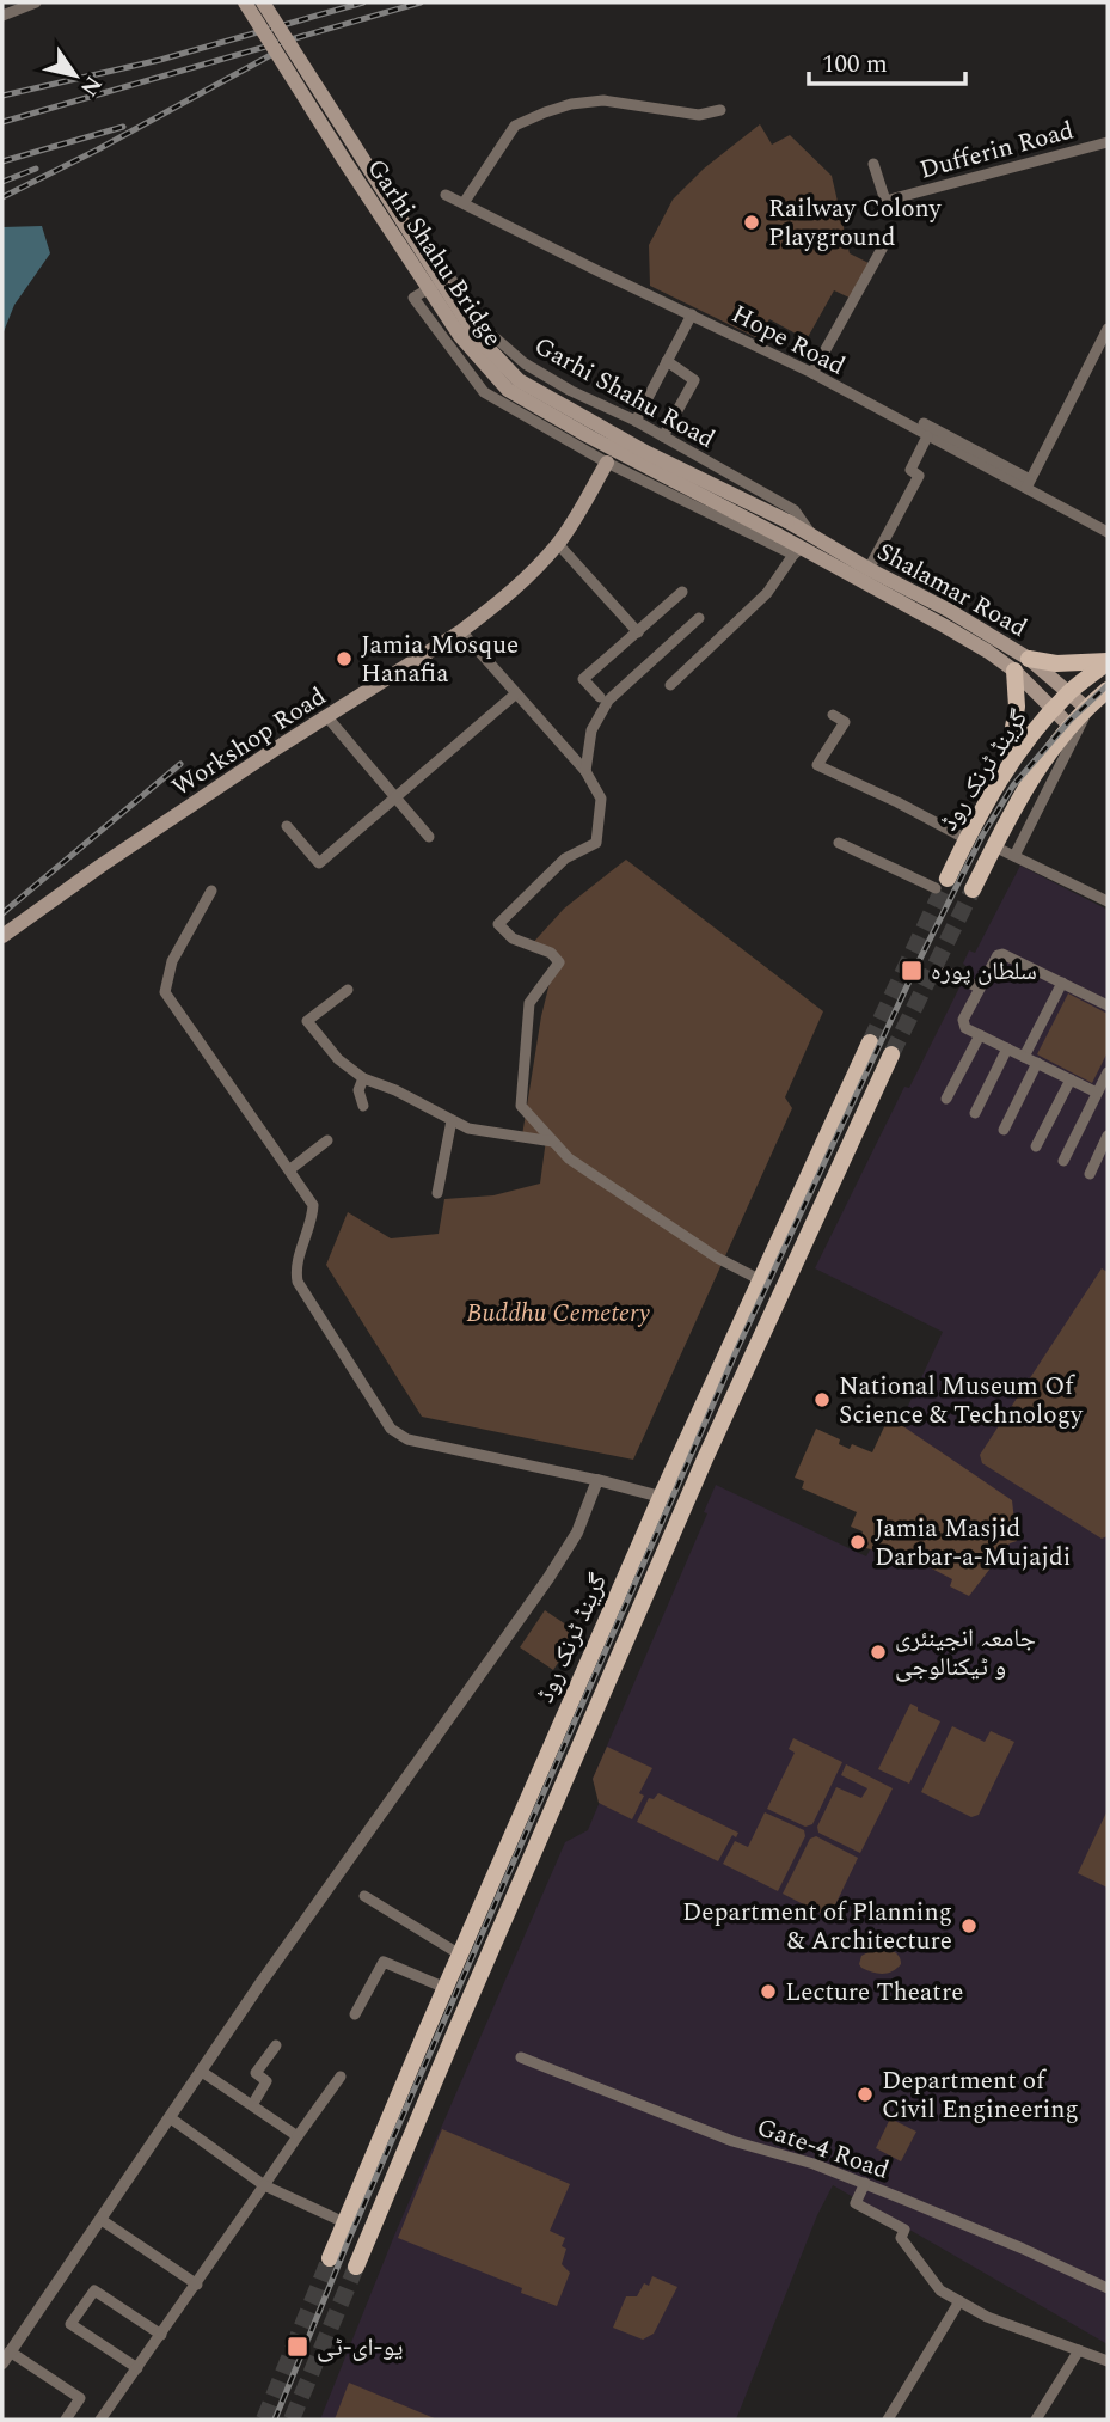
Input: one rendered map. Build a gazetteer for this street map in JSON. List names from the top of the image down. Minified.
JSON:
{"streets":{"main road":["Garhi Shahu Bridge","Shalamar Road","Workshop Road","گرینڈ ٹرنک روڈ"],"street":["Dufferin Road","Hope Road","Garhi Shahu Road","Gate-4 Road"]},"crossings":[["Garhi Shahu Bridge","Shalamar Road"],["Garhi Shahu Road","Shalamar Road"],["Garhi Shahu Road","Workshop Road"],["Shalamar Road","گرینڈ ٹرنک روڈ"]],"parks":["Buddhu Cemetery"],"places":{"other":["Railway Colony Playground","Jamia Mosque Hanafia","National Museum Of Science & Technology","Jamia Masjid Darbar-a-Mujajdi","جامعہ انجینئری و ٹیکنالوجی","Department of Planning & Architecture","Lecture Theatre","Department of Civil Engineering"],"transit":["سلطان پورہ","یو-ای-ٹی"]},"scale_bar":"100 m","north":"bottom right"}
